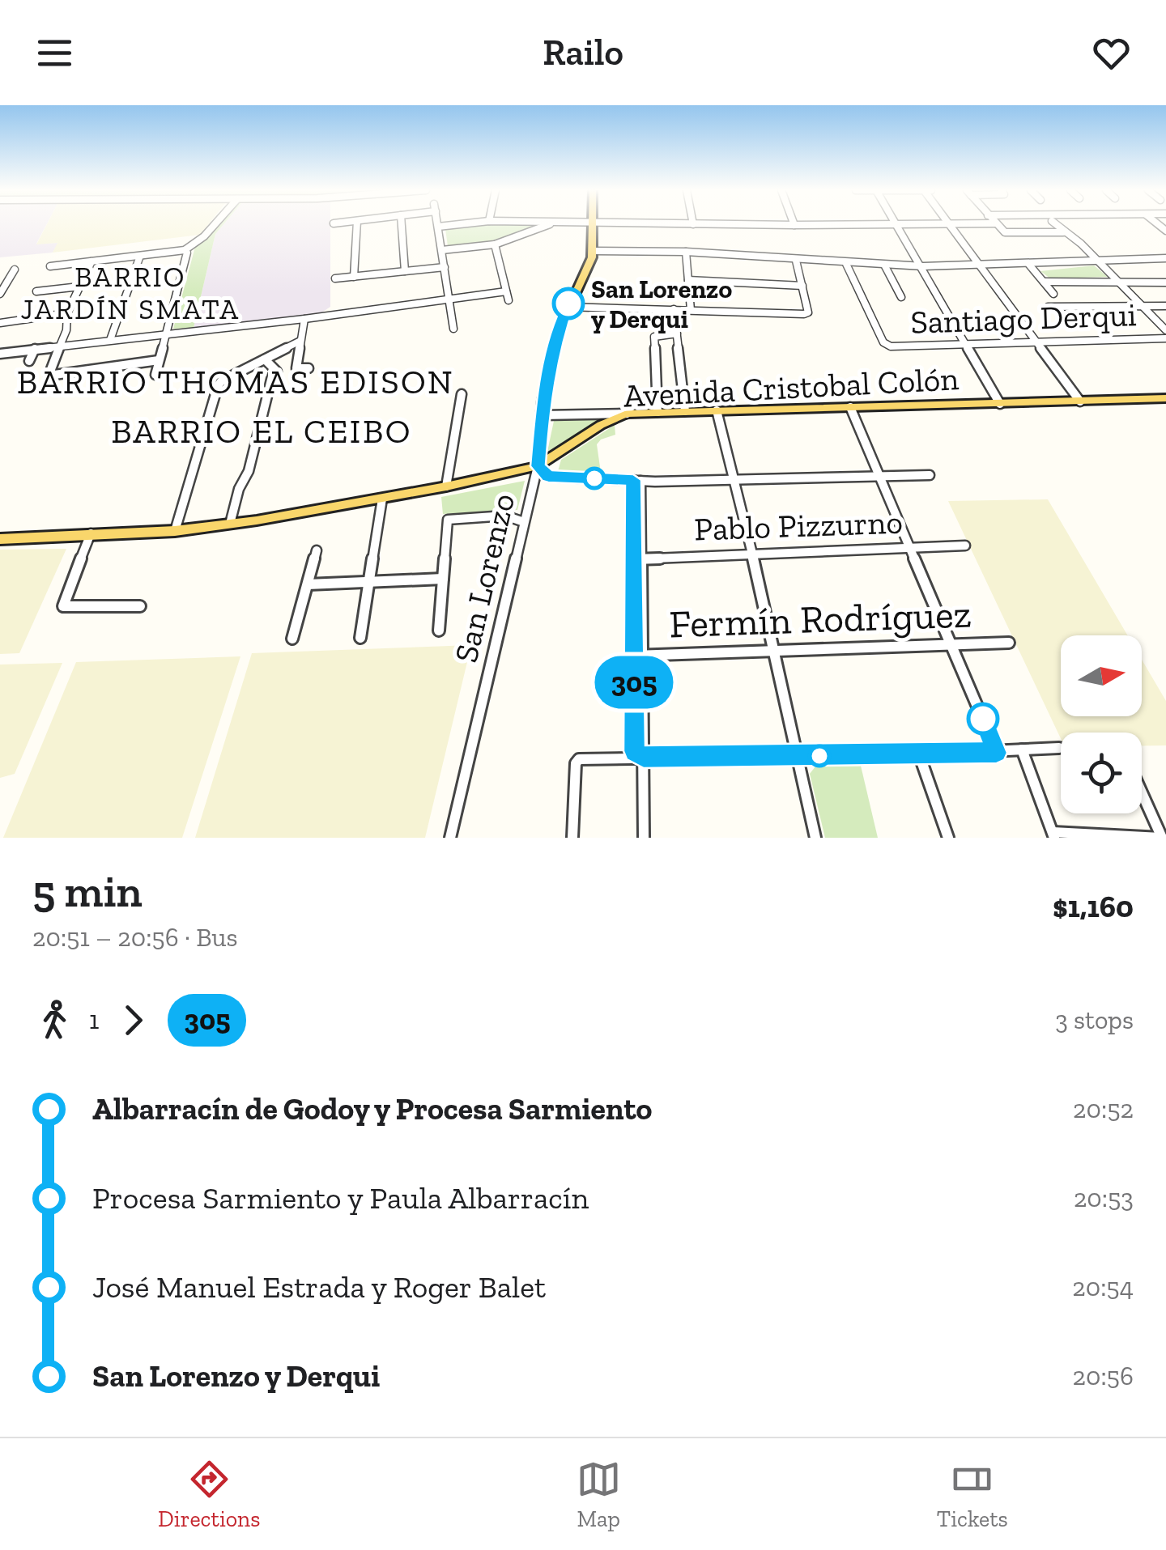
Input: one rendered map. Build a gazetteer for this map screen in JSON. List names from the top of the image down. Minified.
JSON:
{"streets":{"main road":["Avenida Cristobal Colón","San Lorenzo"],"street":["Santiago Derqui","Pablo Pizzurno","Fermín Rodríguez"]},"crossings":[["Avenida Cristobal Colón","San Lorenzo"]],"districts":["BARRIO JARDÍN SMATA","BARRIO THOMAS EDISON","BARRIO EL CEIBO"],"places":["San Lorenzo y Derqui"],"lines":["bus line 305"],"north":"right","page":{"header":"Railo","on_map":"305","heading":["5 min","20:51 – 20:56 · Bus","$1,160"],"legs":["1","305","3 stops"],"list":[{"name":"Albarracín de Godoy y Procesa Sarmiento","value":"20:52"},{"name":"Procesa Sarmiento y Paula Albarracín","value":"20:53"},{"name":"José Manuel Estrada y Roger Balet","value":"20:54"},{"name":"San Lorenzo y Derqui","value":"20:56"}],"tabs":["Directions","Map","Tickets"]}}
